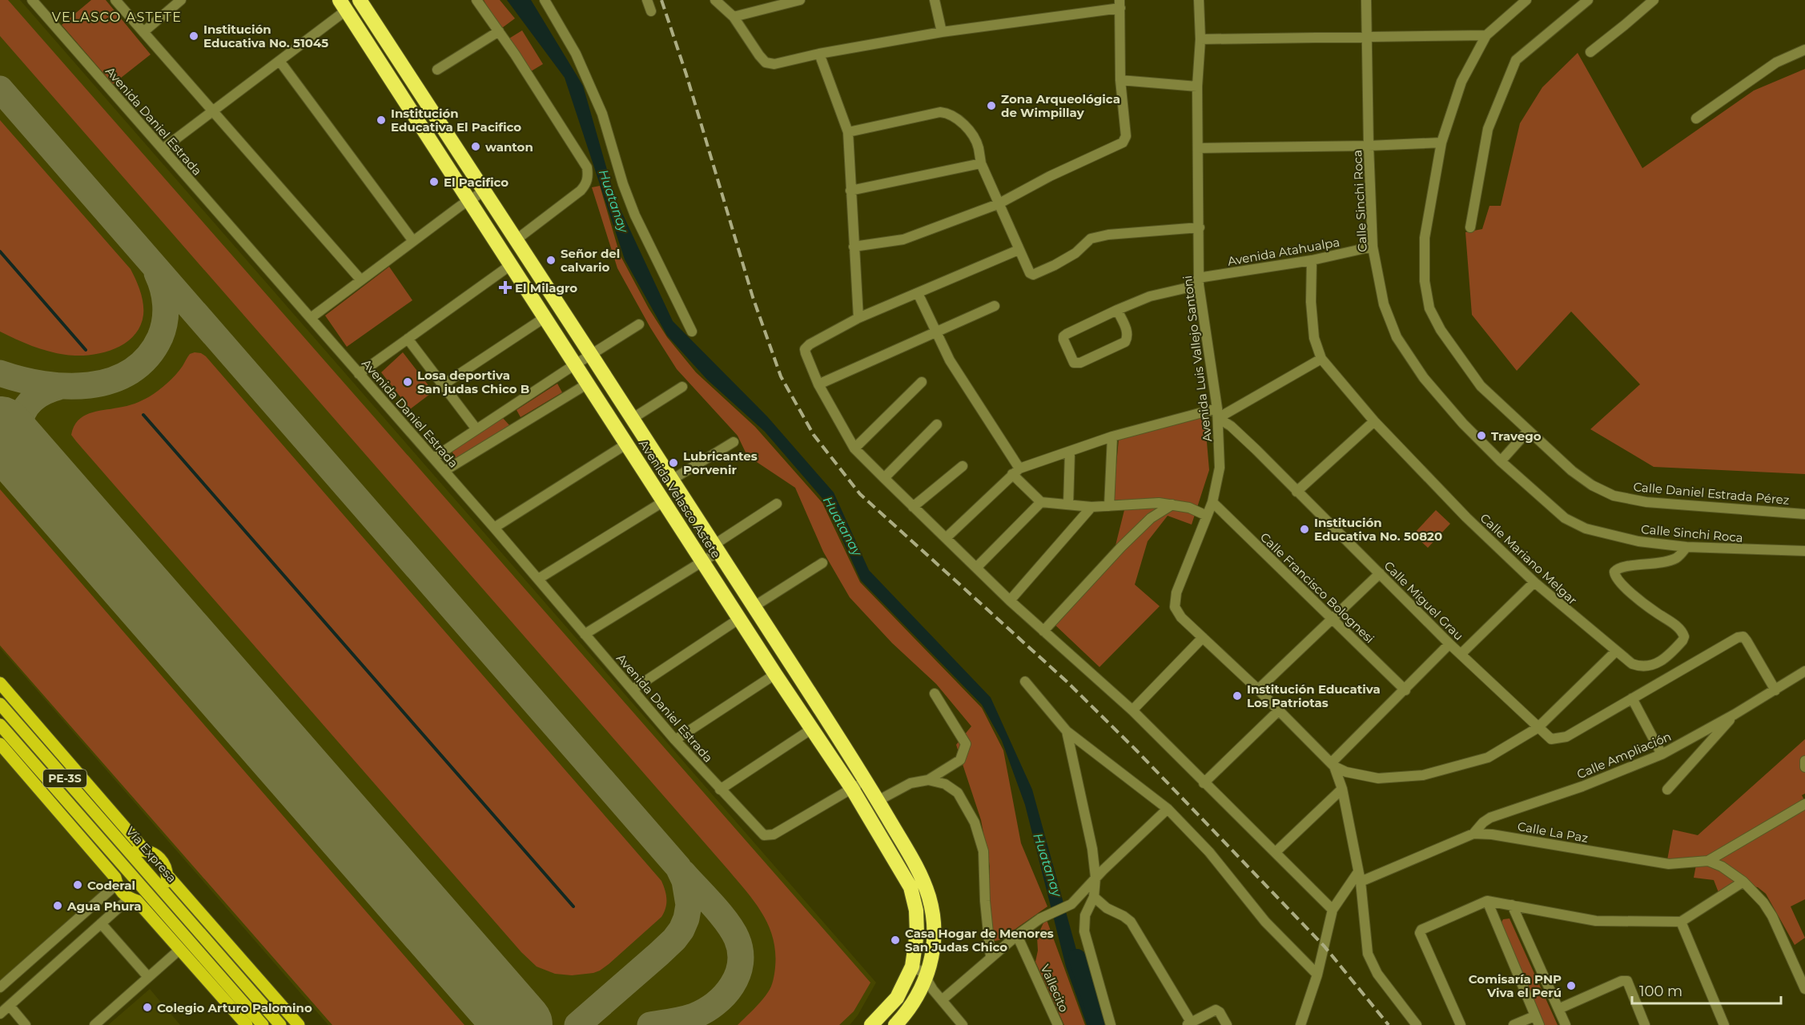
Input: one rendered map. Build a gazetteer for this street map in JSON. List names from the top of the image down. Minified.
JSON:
{"streets":{"highway":["Avenida Velasco Astete"],"main road":["PE-3S","Vía Expresa"],"street":["Avenida Daniel Estrada","Calle Sinchi Roca","Avenida Atahualpa","Avenida Luis Vallejo Santoni","Calle Daniel Estrada Pérez","Calle Mariano Melgar","Calle Francisco Bolognesi","Calle Miguel Grau","Calle Ampliación","Calle La Paz","Vallecito"]},"crossings":[["Avenida Daniel Estrada","Avenida Velasco Astete"],["Calle Sinchi Roca","Avenida Atahualpa"],["Calle Sinchi Roca","Calle Mariano Melgar"],["Avenida Atahualpa","Avenida Luis Vallejo Santoni"],["Avenida Atahualpa","Calle Mariano Melgar"],["Avenida Luis Vallejo Santoni","Calle Francisco Bolognesi"],["Avenida Luis Vallejo Santoni","Calle Miguel Grau"],["Avenida Luis Vallejo Santoni","Calle La Paz"],["Calle Ampliación","Calle La Paz"]],"districts":["VELASCO ASTETE"],"water":["Huatanay"],"places":{"other":["Institución Educativa No. 51045","Zona Arqueológica de Wimpillay","Institución Educativa El Pacifico","wanton","El Pacifico","Señor del calvario","Losa deportiva San judas Chico B","Travego","Lubricantes Porvenir","Institución Educativa No. 50820","Institución Educativa Los Patriotas","Coderal","Agua Phura","Casa Hogar de Menores San Judas Chico","Comisaría PNP Viva el Perú","Colegio Arturo Palomino"],"health":["El Milagro"]},"scale_bar":"100 m"}
